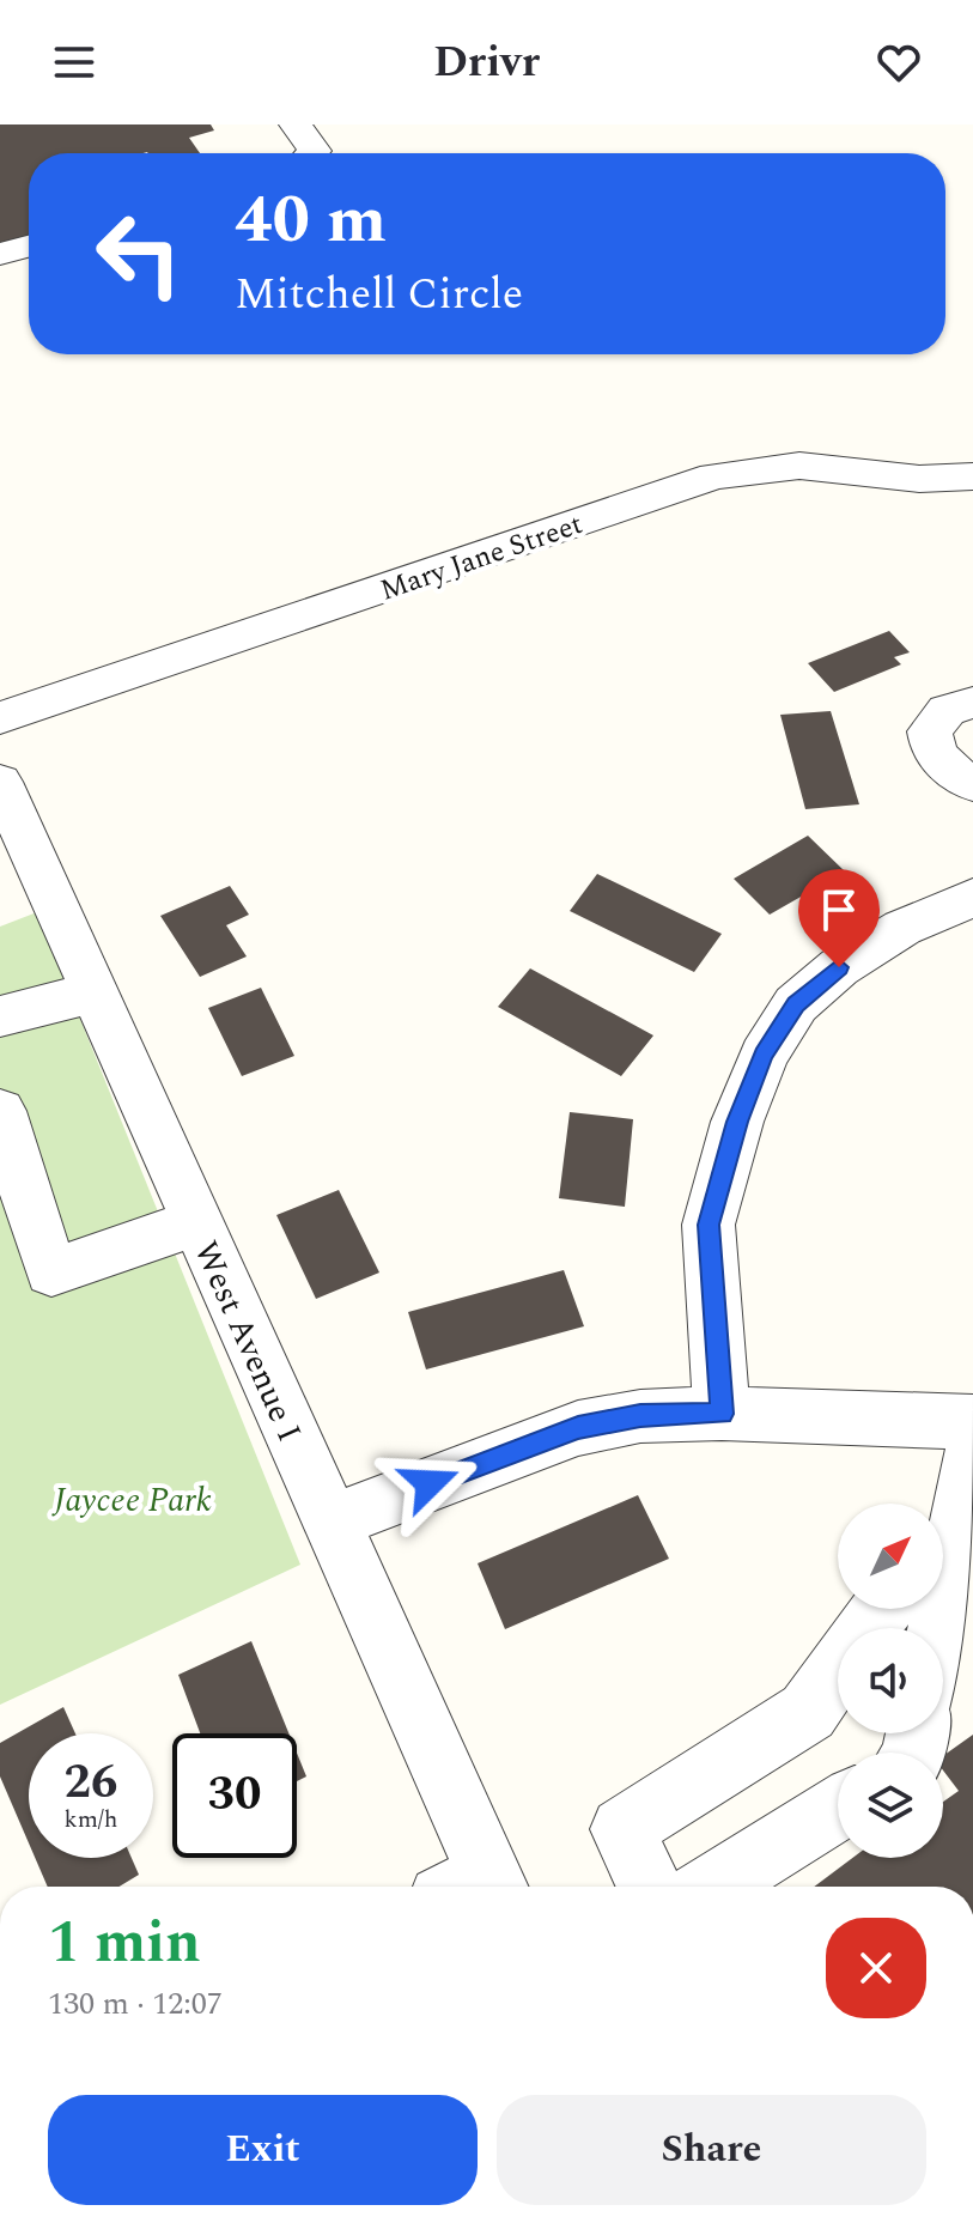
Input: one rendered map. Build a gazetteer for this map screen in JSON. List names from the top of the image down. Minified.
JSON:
{"streets":{"street":["Mary Jane Street","West Avenue I"]},"parks":["Jaycee Park"],"north":"top right","page":{"header":"Drivr","turn":["40 m","Mitchell Circle"],"speed":"26 km/h","limit":"30","heading":["1 min","130 m · 12:07"],"buttons":["Exit","Share"]}}
